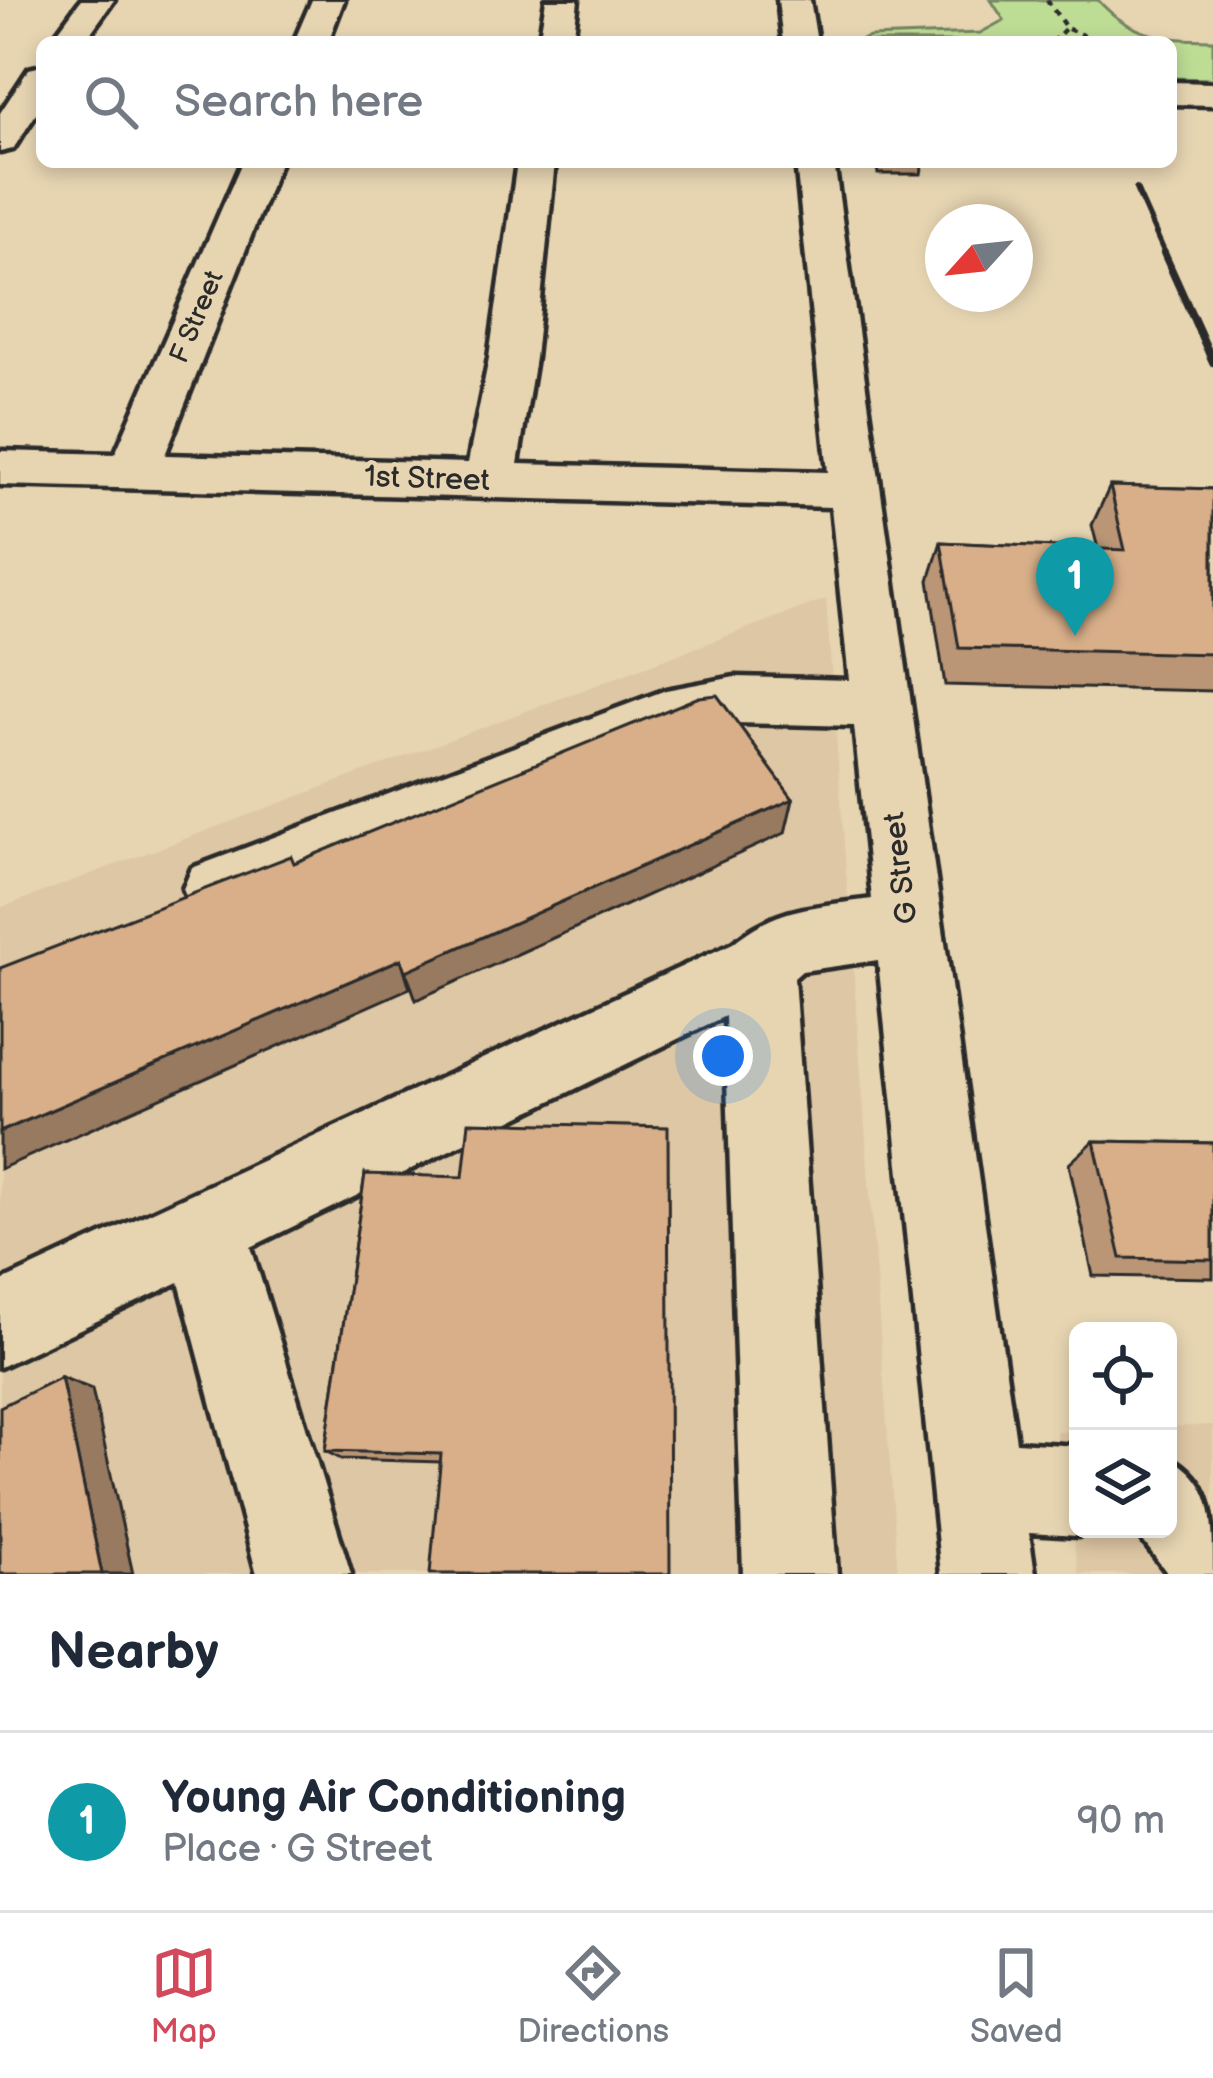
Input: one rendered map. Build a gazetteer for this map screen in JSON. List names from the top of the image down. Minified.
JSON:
{"streets":{"street":["F Street","1st Street","G Street"]},"crossings":[["F Street","1st Street"],["1st Street","G Street"]],"north":"bottom left","page":{"search":"Search here","pins":"1","heading":"Nearby","list":[{"mark":"1","name":"Young Air Conditioning","note":"Place · G Street","value":"90 m"}],"nav":["Map","Directions","Saved"]}}
